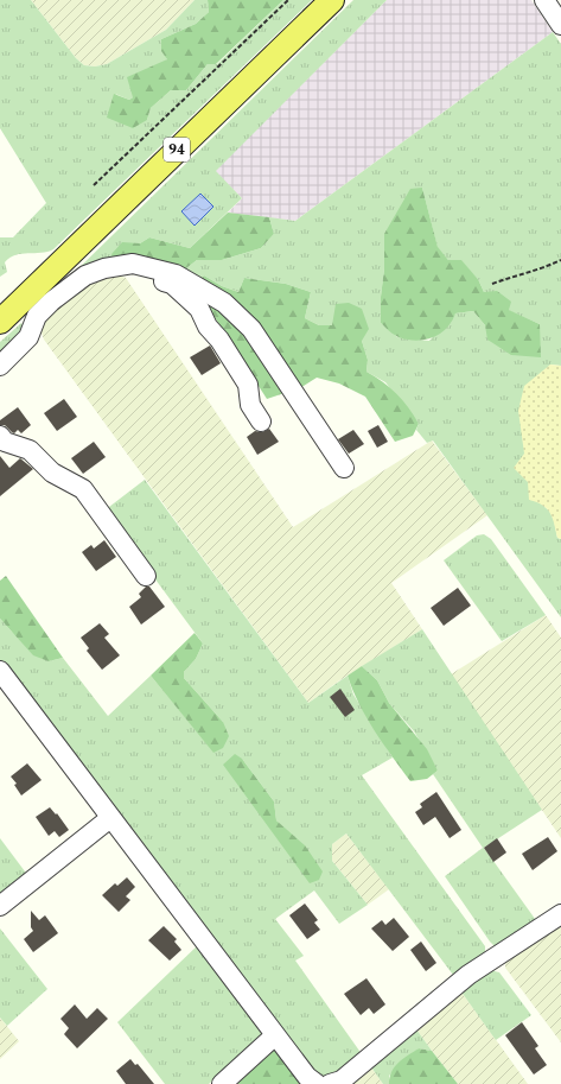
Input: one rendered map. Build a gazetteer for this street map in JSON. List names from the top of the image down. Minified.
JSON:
{"streets":{"main road":["94"]}}
